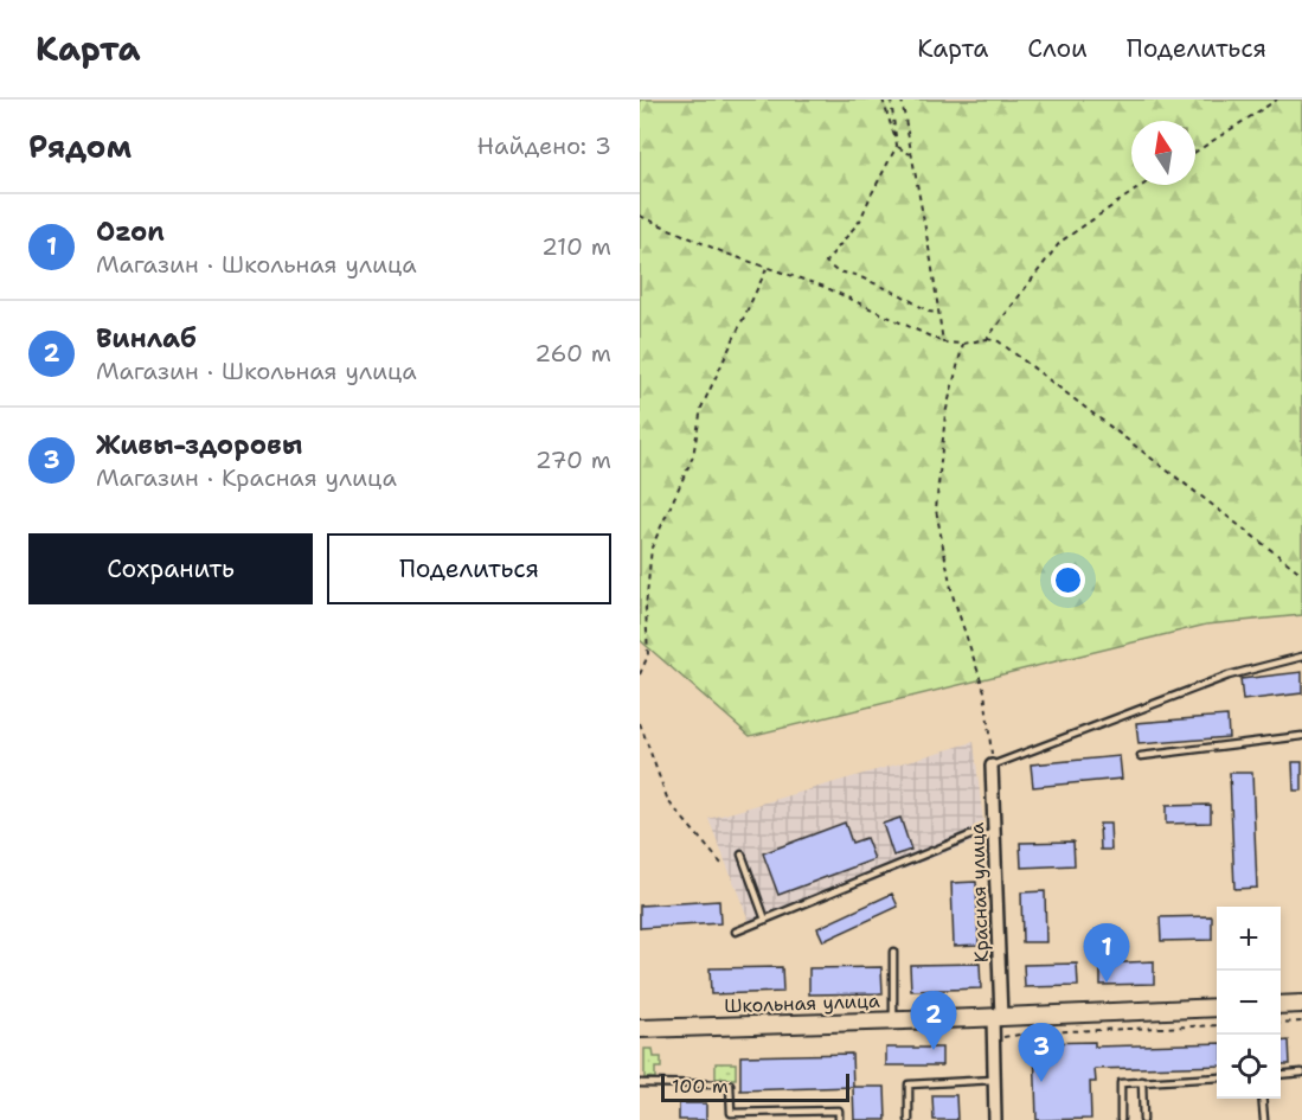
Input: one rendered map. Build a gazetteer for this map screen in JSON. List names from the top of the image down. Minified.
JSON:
{"streets":{"street":["Красная улица","Школьная улица"]},"crossings":[["Красная улица","Школьная улица"]],"scale_bar":"100 m","north":"top","page":{"header":"Карта","nav":["Карта","Слои","Поделиться"],"heading":["Рядом","Найдено: 3"],"list":[{"mark":"1","name":"Ozon","note":"Магазин · Школьная улица","value":"210 m"},{"mark":"2","name":"Винлаб","note":"Магазин · Школьная улица","value":"260 m"},{"mark":"3","name":"Живы-здоровы","note":"Магазин · Красная улица","value":"270 m"}],"buttons":["Сохранить","Поделиться"],"map_buttons":["+","−"],"pins":["1","2","3"],"scale":"100 m"}}
